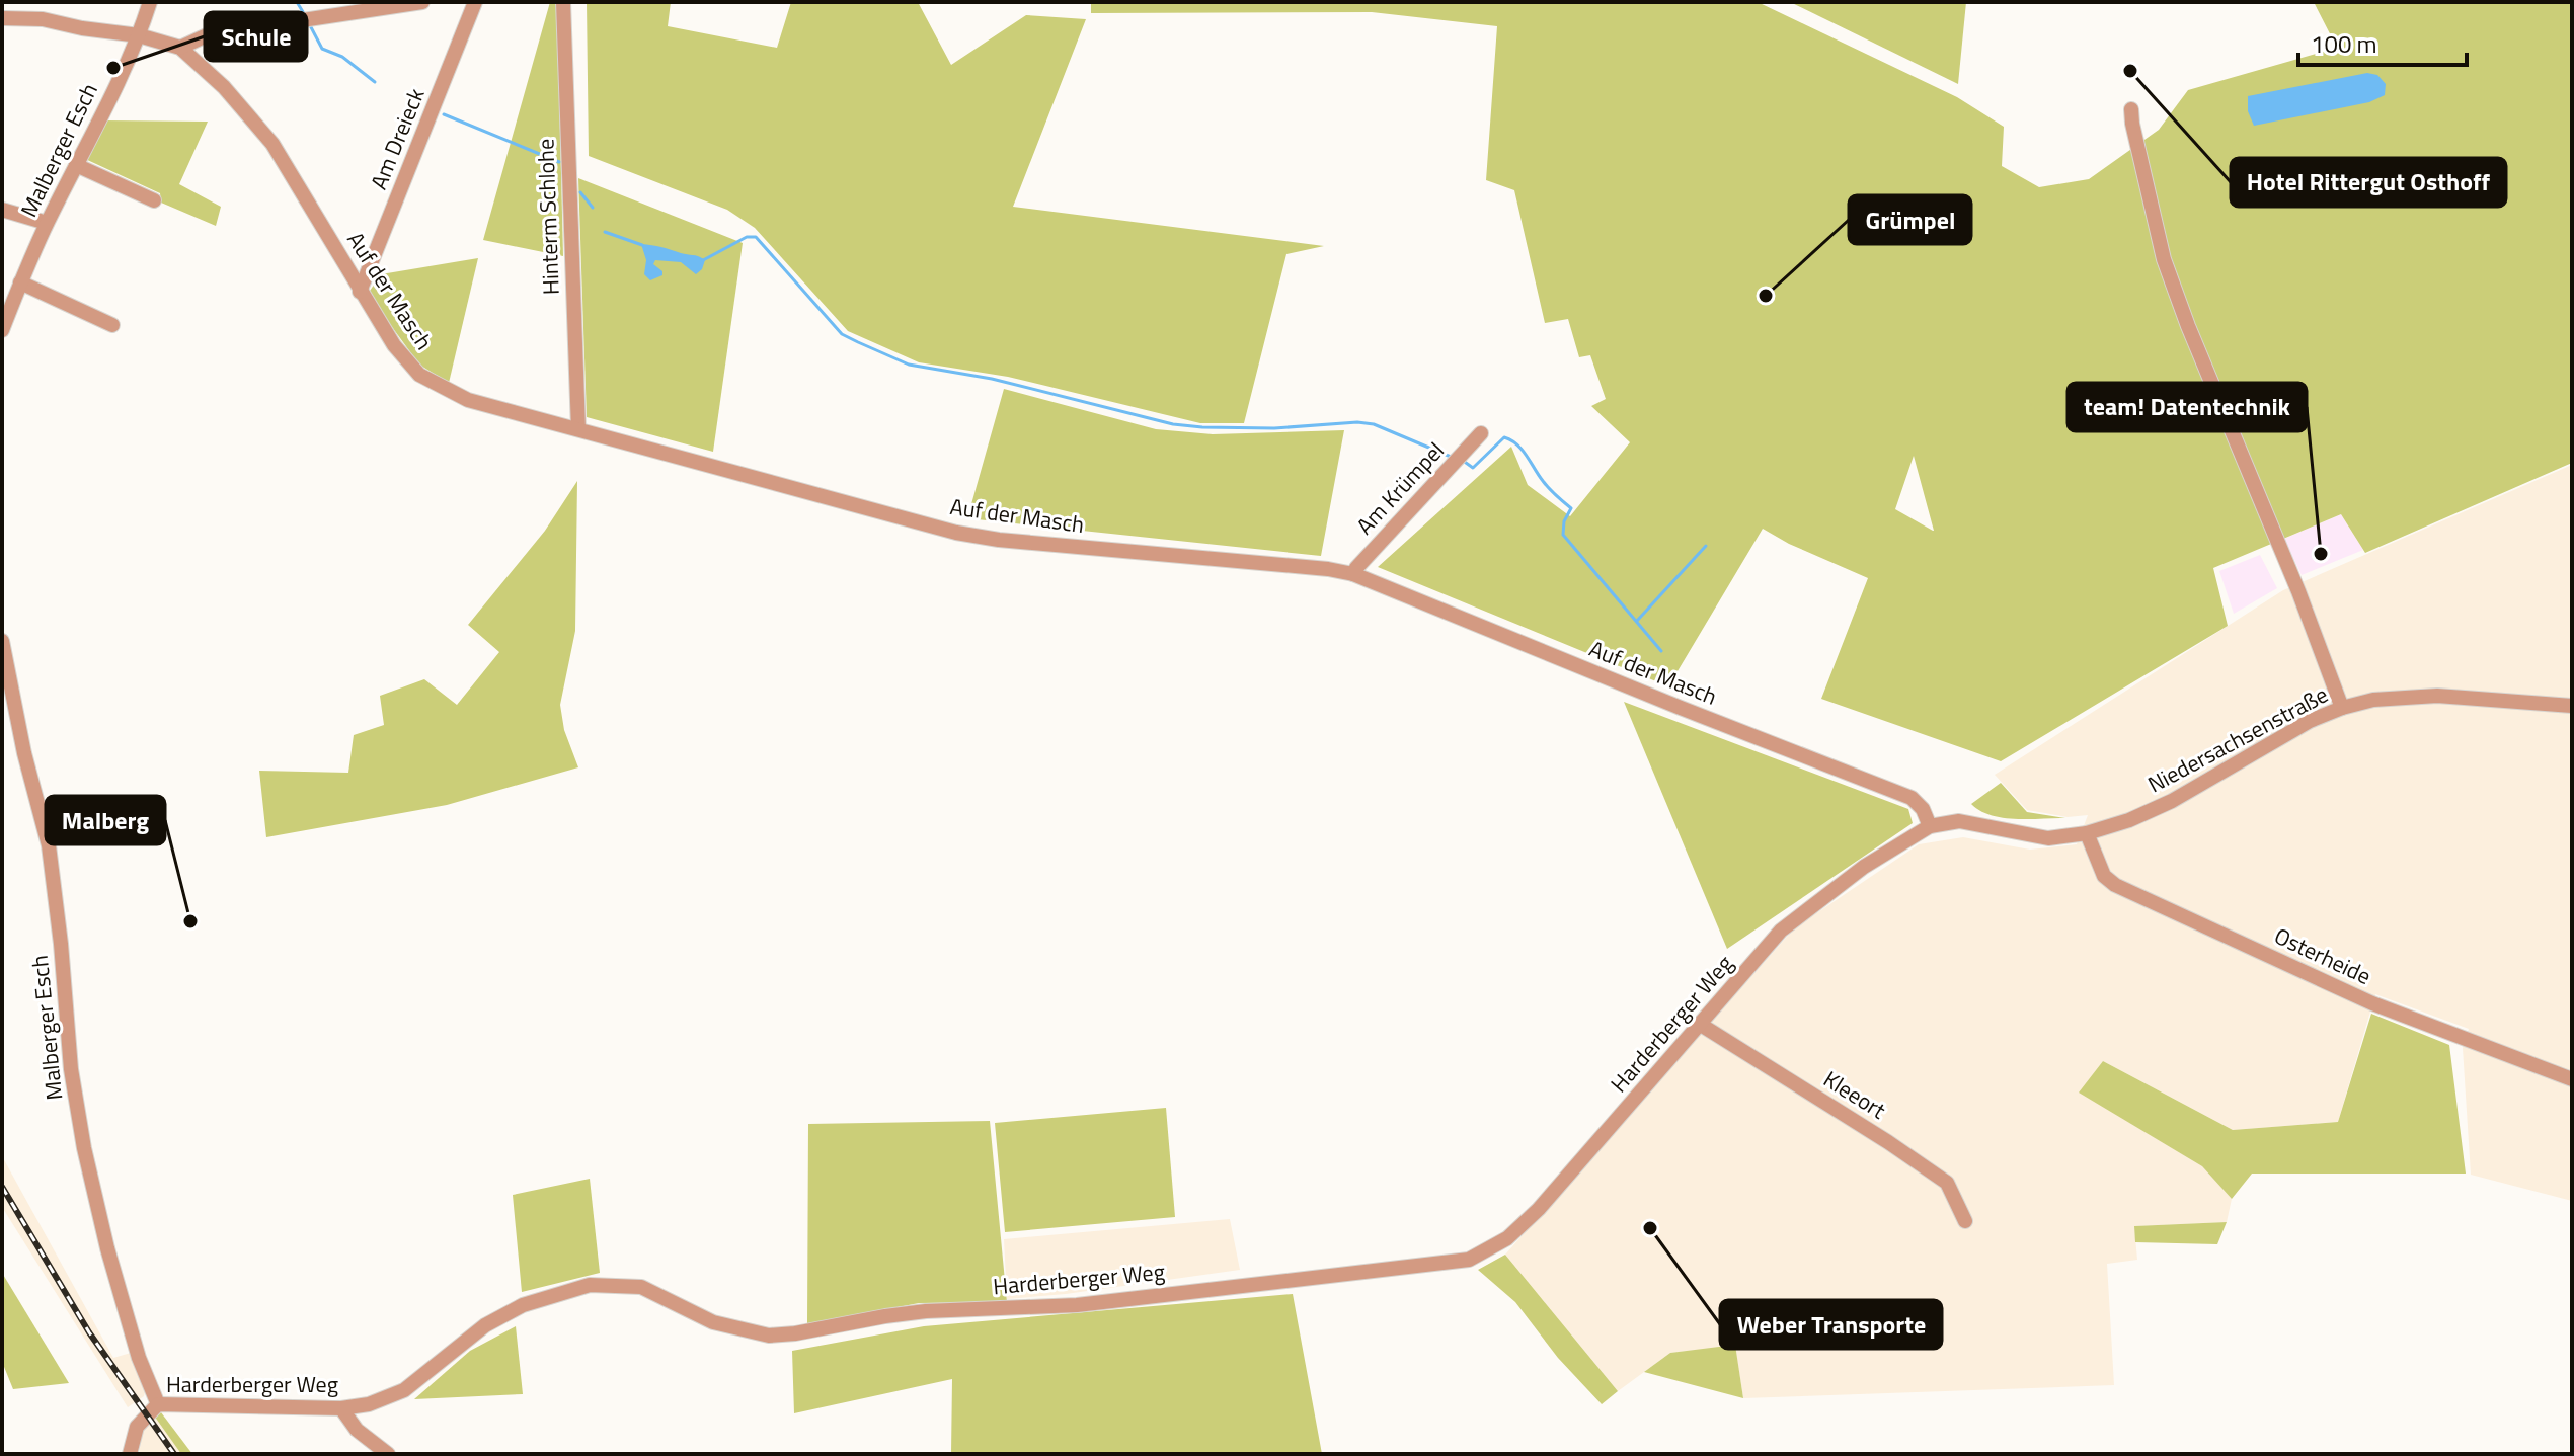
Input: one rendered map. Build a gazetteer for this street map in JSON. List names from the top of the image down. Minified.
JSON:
{"streets":{"street":["Am Dreieck","Malberger Esch","Hinterm Schlohe","Auf der Masch","Am Krümpel","Niedersachsenstraße","Osterheide","Harderberger Weg","Kleeort"]},"crossings":[["Am Dreieck","Auf der Masch"],["Malberger Esch","Harderberger Weg"],["Hinterm Schlohe","Auf der Masch"],["Auf der Masch","Am Krümpel"],["Auf der Masch","Niedersachsenstraße"],["Auf der Masch","Harderberger Weg"],["Niedersachsenstraße","Osterheide"],["Niedersachsenstraße","Harderberger Weg"],["Harderberger Weg","Kleeort"]],"places":["Schule","Hotel Rittergut Osthoff","Grümpel","team! Datentechnik","Malberg","Weber Transporte"],"scale_bar":"100 m"}
